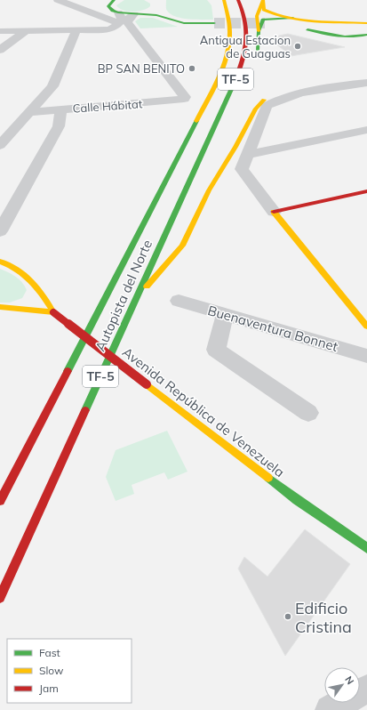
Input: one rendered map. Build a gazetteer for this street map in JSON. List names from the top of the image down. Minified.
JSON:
{"streets":{"main road":["TF-5","Autopista del Norte","Avenida República de Venezuela"],"street":["Calle Hábitat","Buenaventura Bonnet"]},"places":["Antigua Estacion de Guaguas","BP SAN BENITO","Edificio Cristina"],"legend":["Fast","Slow","Jam"],"north":"top right"}
